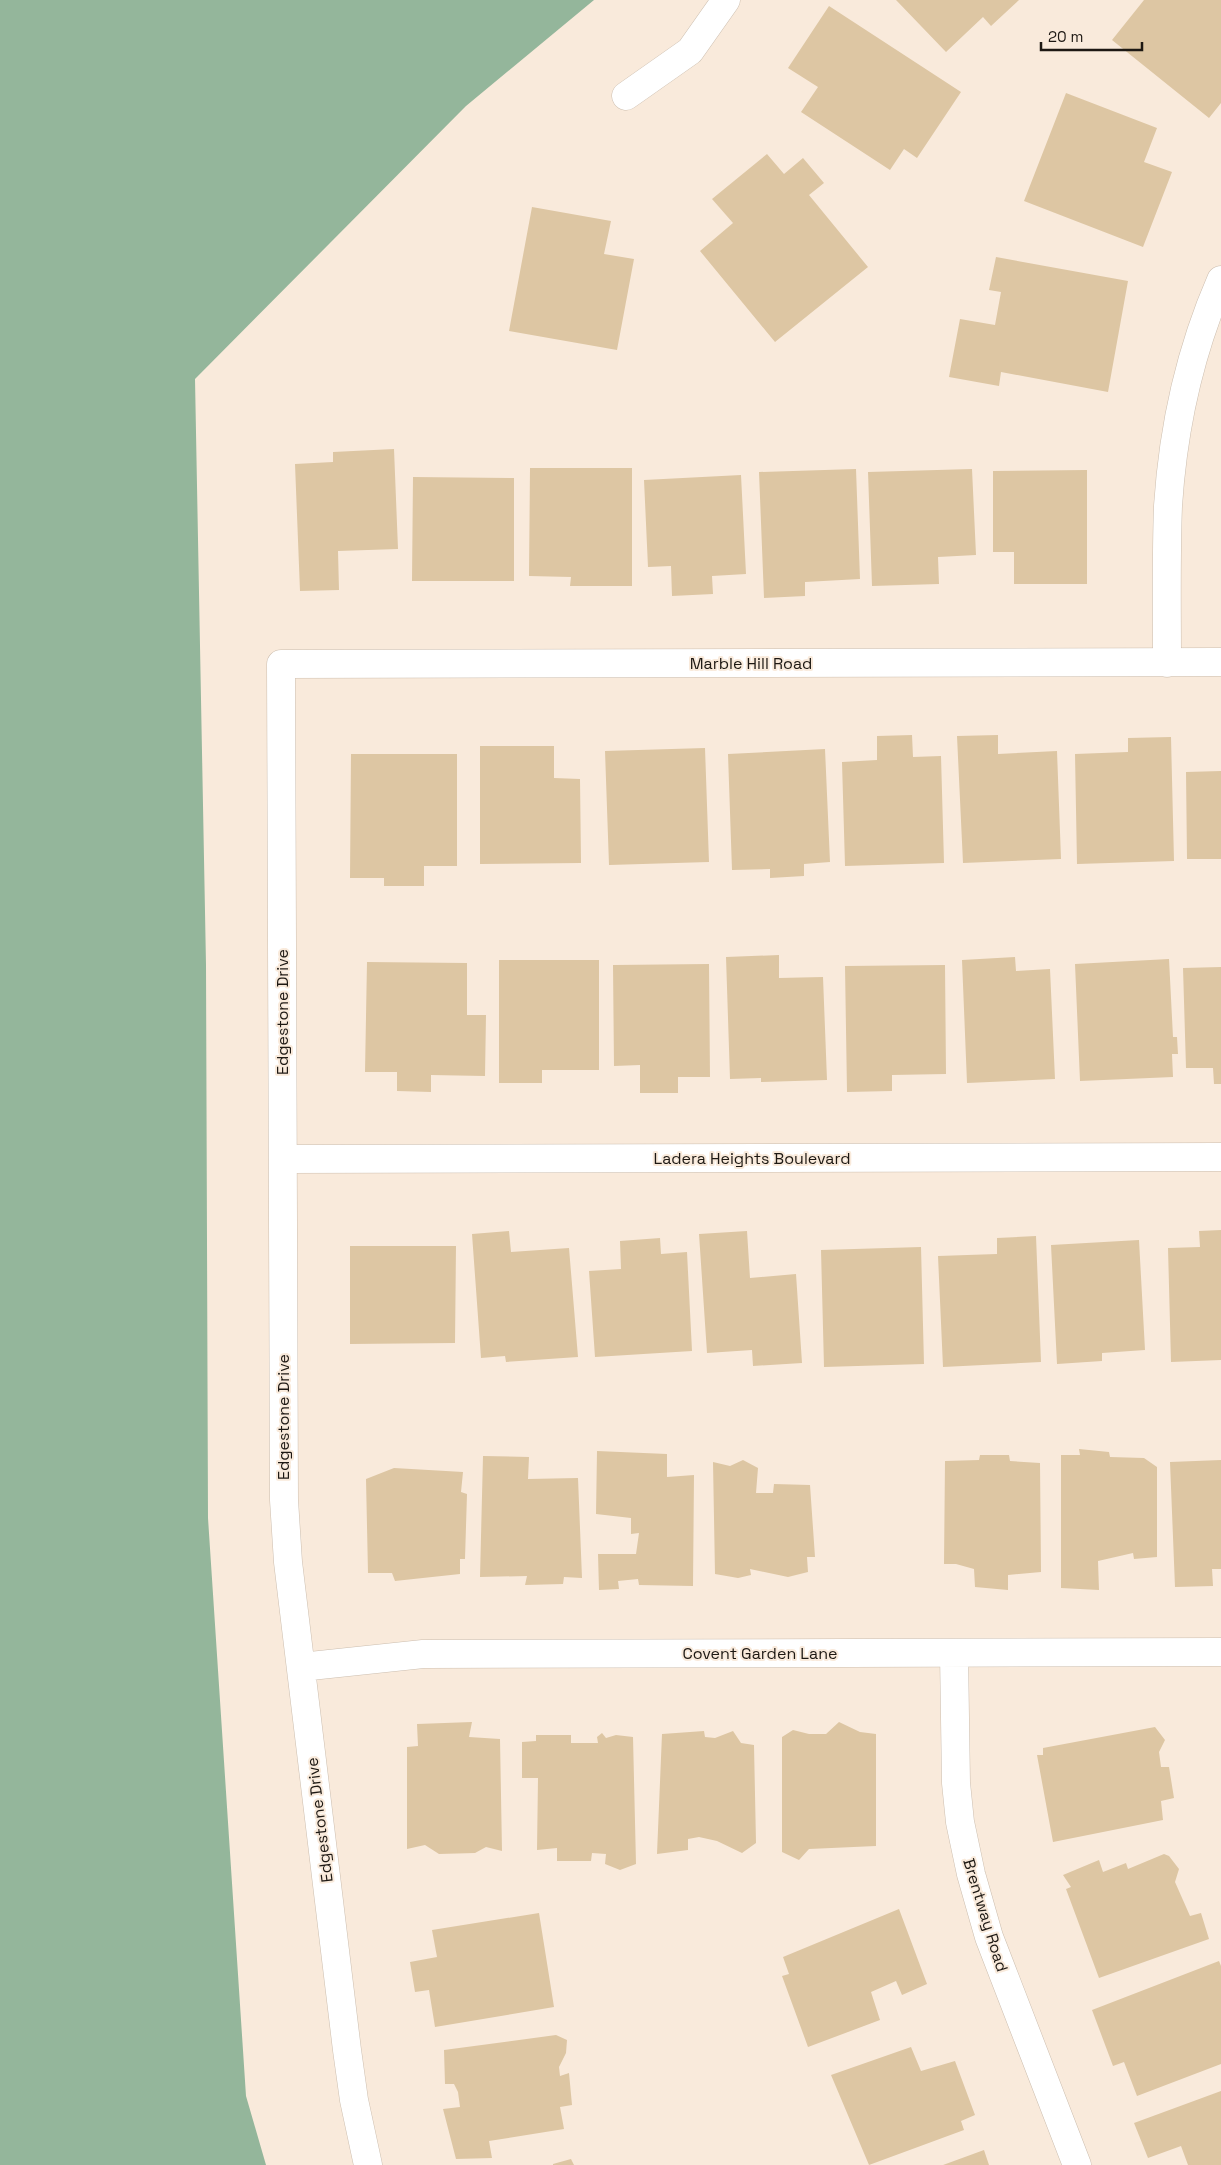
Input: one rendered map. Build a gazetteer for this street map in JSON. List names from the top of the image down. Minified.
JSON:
{"streets":{"street":["Marble Hill Road","Edgestone Drive","Ladera Heights Boulevard","Covent Garden Lane","Brentway Road"]},"crossings":[["Marble Hill Road","Edgestone Drive"],["Edgestone Drive","Ladera Heights Boulevard"],["Edgestone Drive","Covent Garden Lane"],["Covent Garden Lane","Brentway Road"]],"scale_bar":"20 m"}
